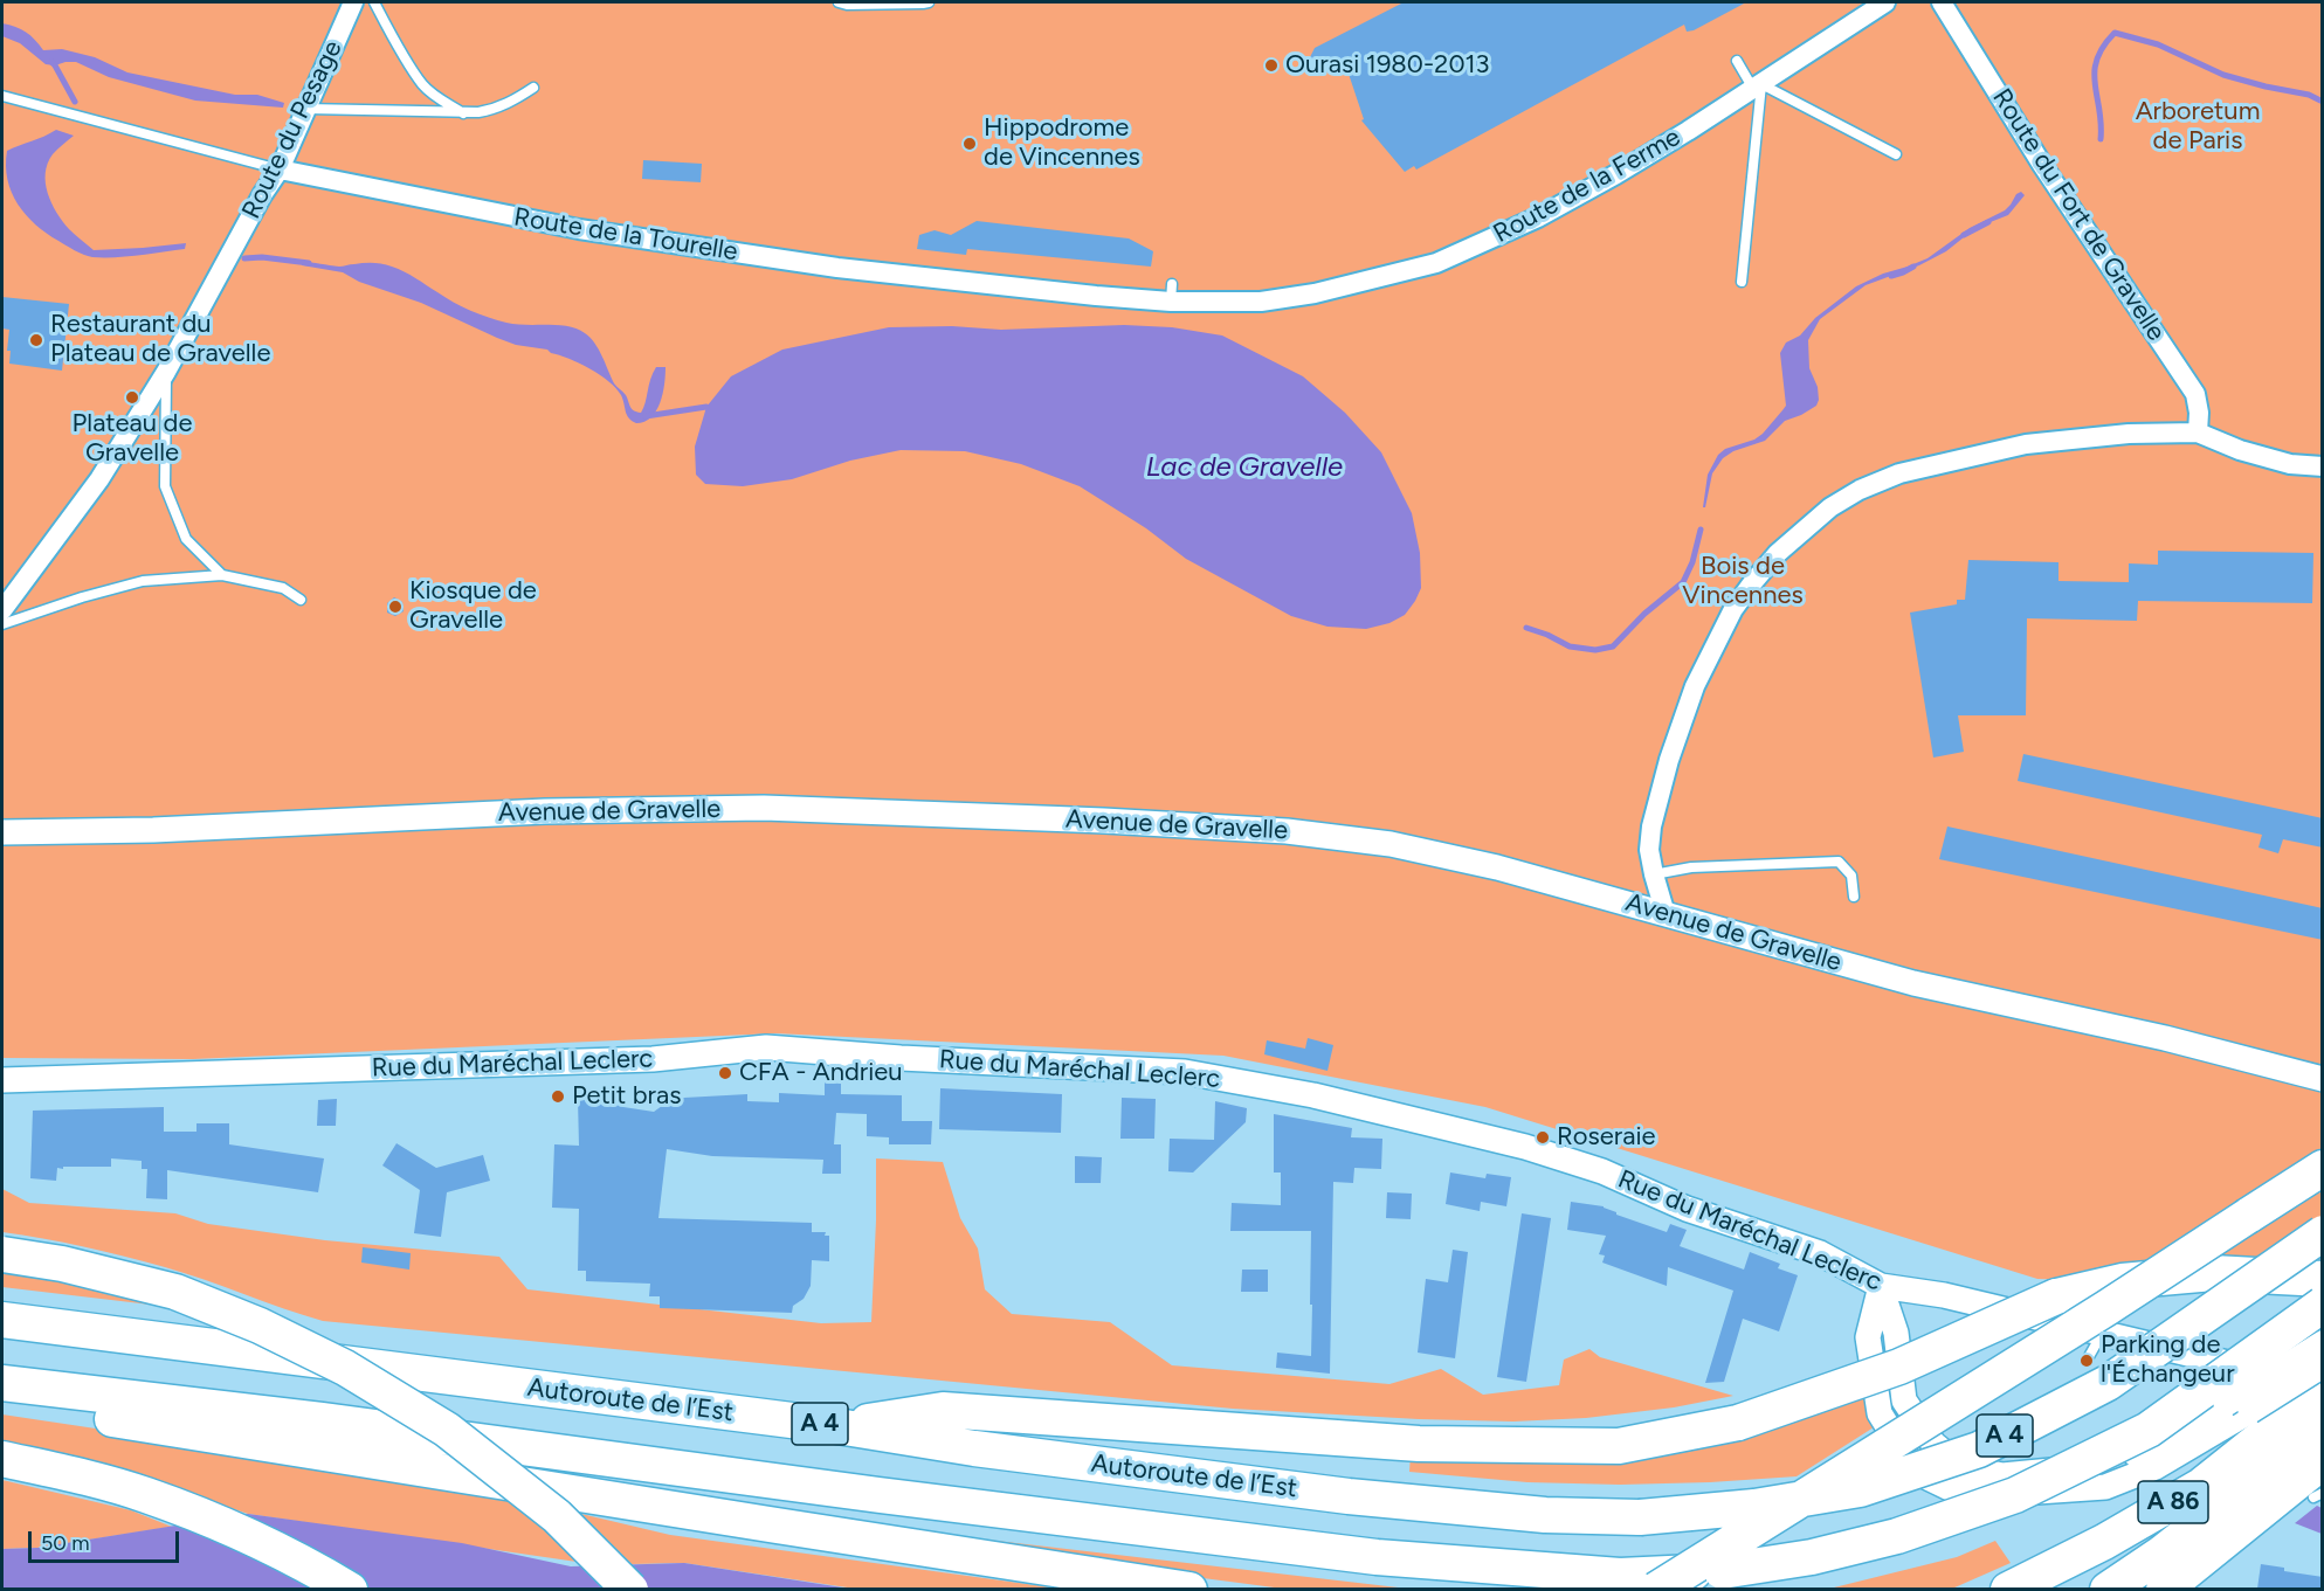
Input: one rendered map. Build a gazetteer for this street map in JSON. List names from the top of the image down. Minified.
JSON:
{"streets":{"highway":["Autoroute de l’Est","A 4","A 86"],"street":["Route du Pesage","Route de la Ferme","Route du Fort de Gravelle","Route de la Tourelle","Avenue de Gravelle","Rue du Maréchal Leclerc"]},"crossings":[["Route du Pesage","Route de la Tourelle"],["Route de la Ferme","Route de la Tourelle"],["Rue du Maréchal Leclerc","A 86"]],"water":["Lac de Gravelle"],"parks":["Arboretum de Paris","Bois de Vincennes"],"places":["Ourasi 1980-2013","Hippodrome de Vincennes","Restaurant du Plateau de Gravelle","Plateau de Gravelle","Kiosque de Gravelle","CFA - Andrieu","Petit bras","Roseraie","Parking de l'Échangeur"],"scale_bar":"50 m"}
